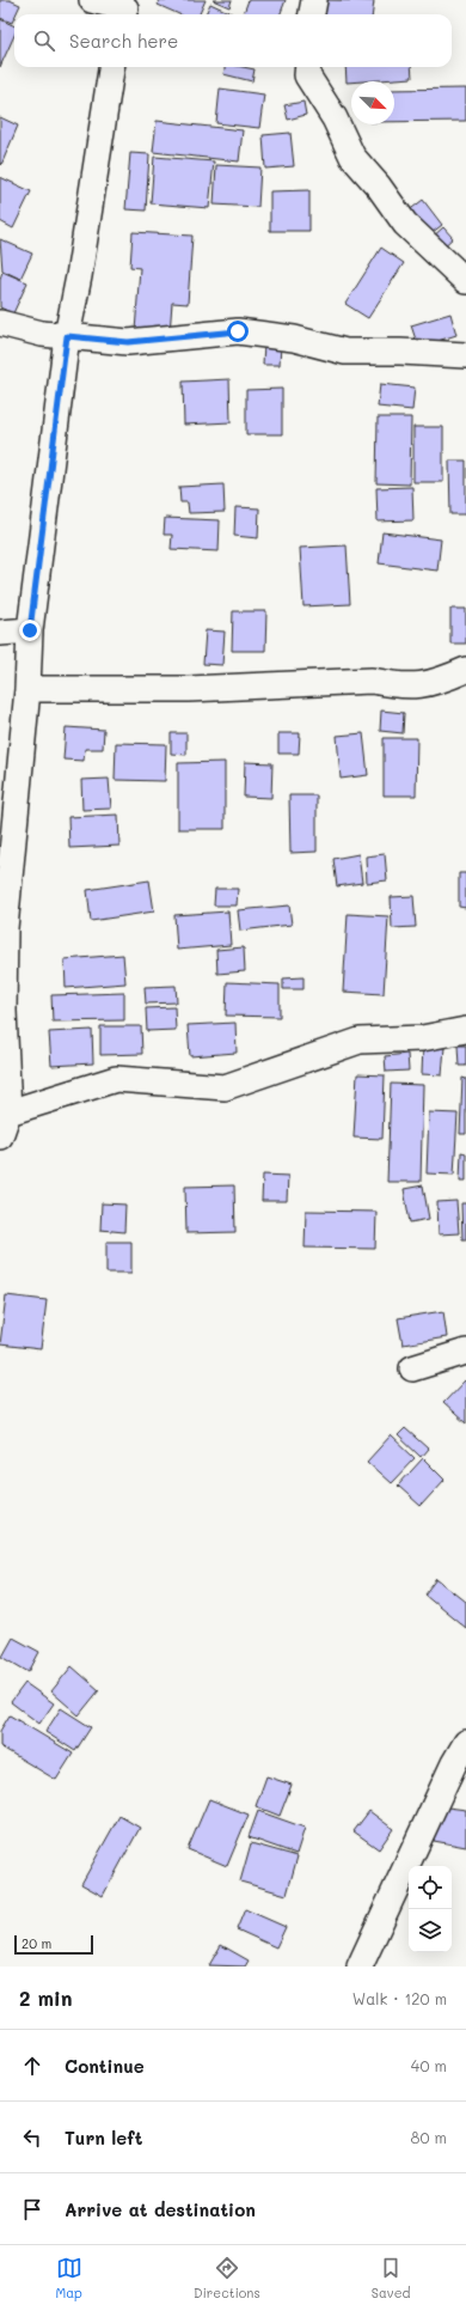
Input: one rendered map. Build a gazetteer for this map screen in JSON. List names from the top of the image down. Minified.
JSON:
{"scale_bar":"20 m","north":"bottom right","page":{"search":"Search here","scale":"20 m","heading":["2 min","Walk · 120 m"],"list":[["Continue","40 m"],["Turn left","80 m"],"Arrive at destination"],"nav":["Map","Directions","Saved"]}}
